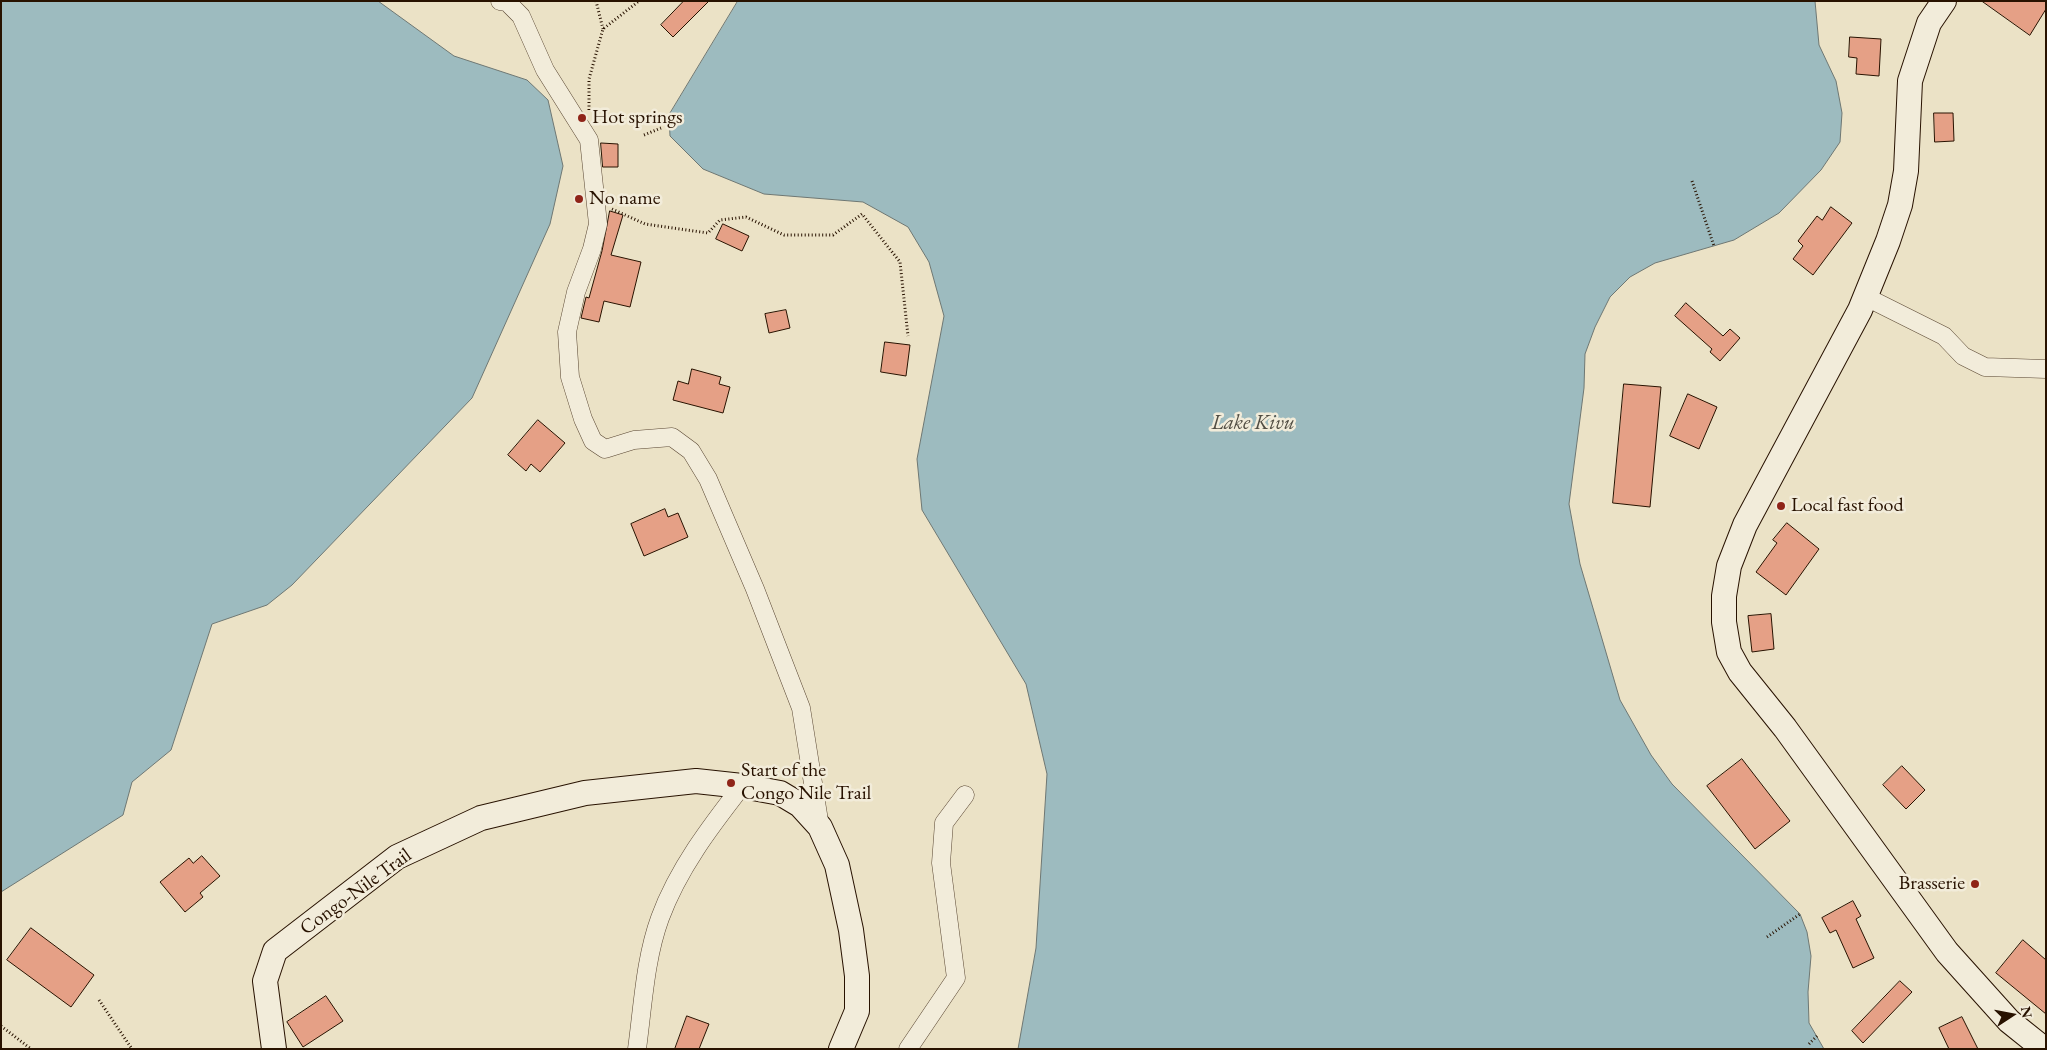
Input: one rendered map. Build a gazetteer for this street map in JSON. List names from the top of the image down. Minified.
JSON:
{"streets":{"street":["Congo-Nile Trail"]},"water":["Lake Kivu"],"places":["Hot springs","No name","Local fast food","Start of the Congo Nile Trail","Brasserie"],"north":"right"}
